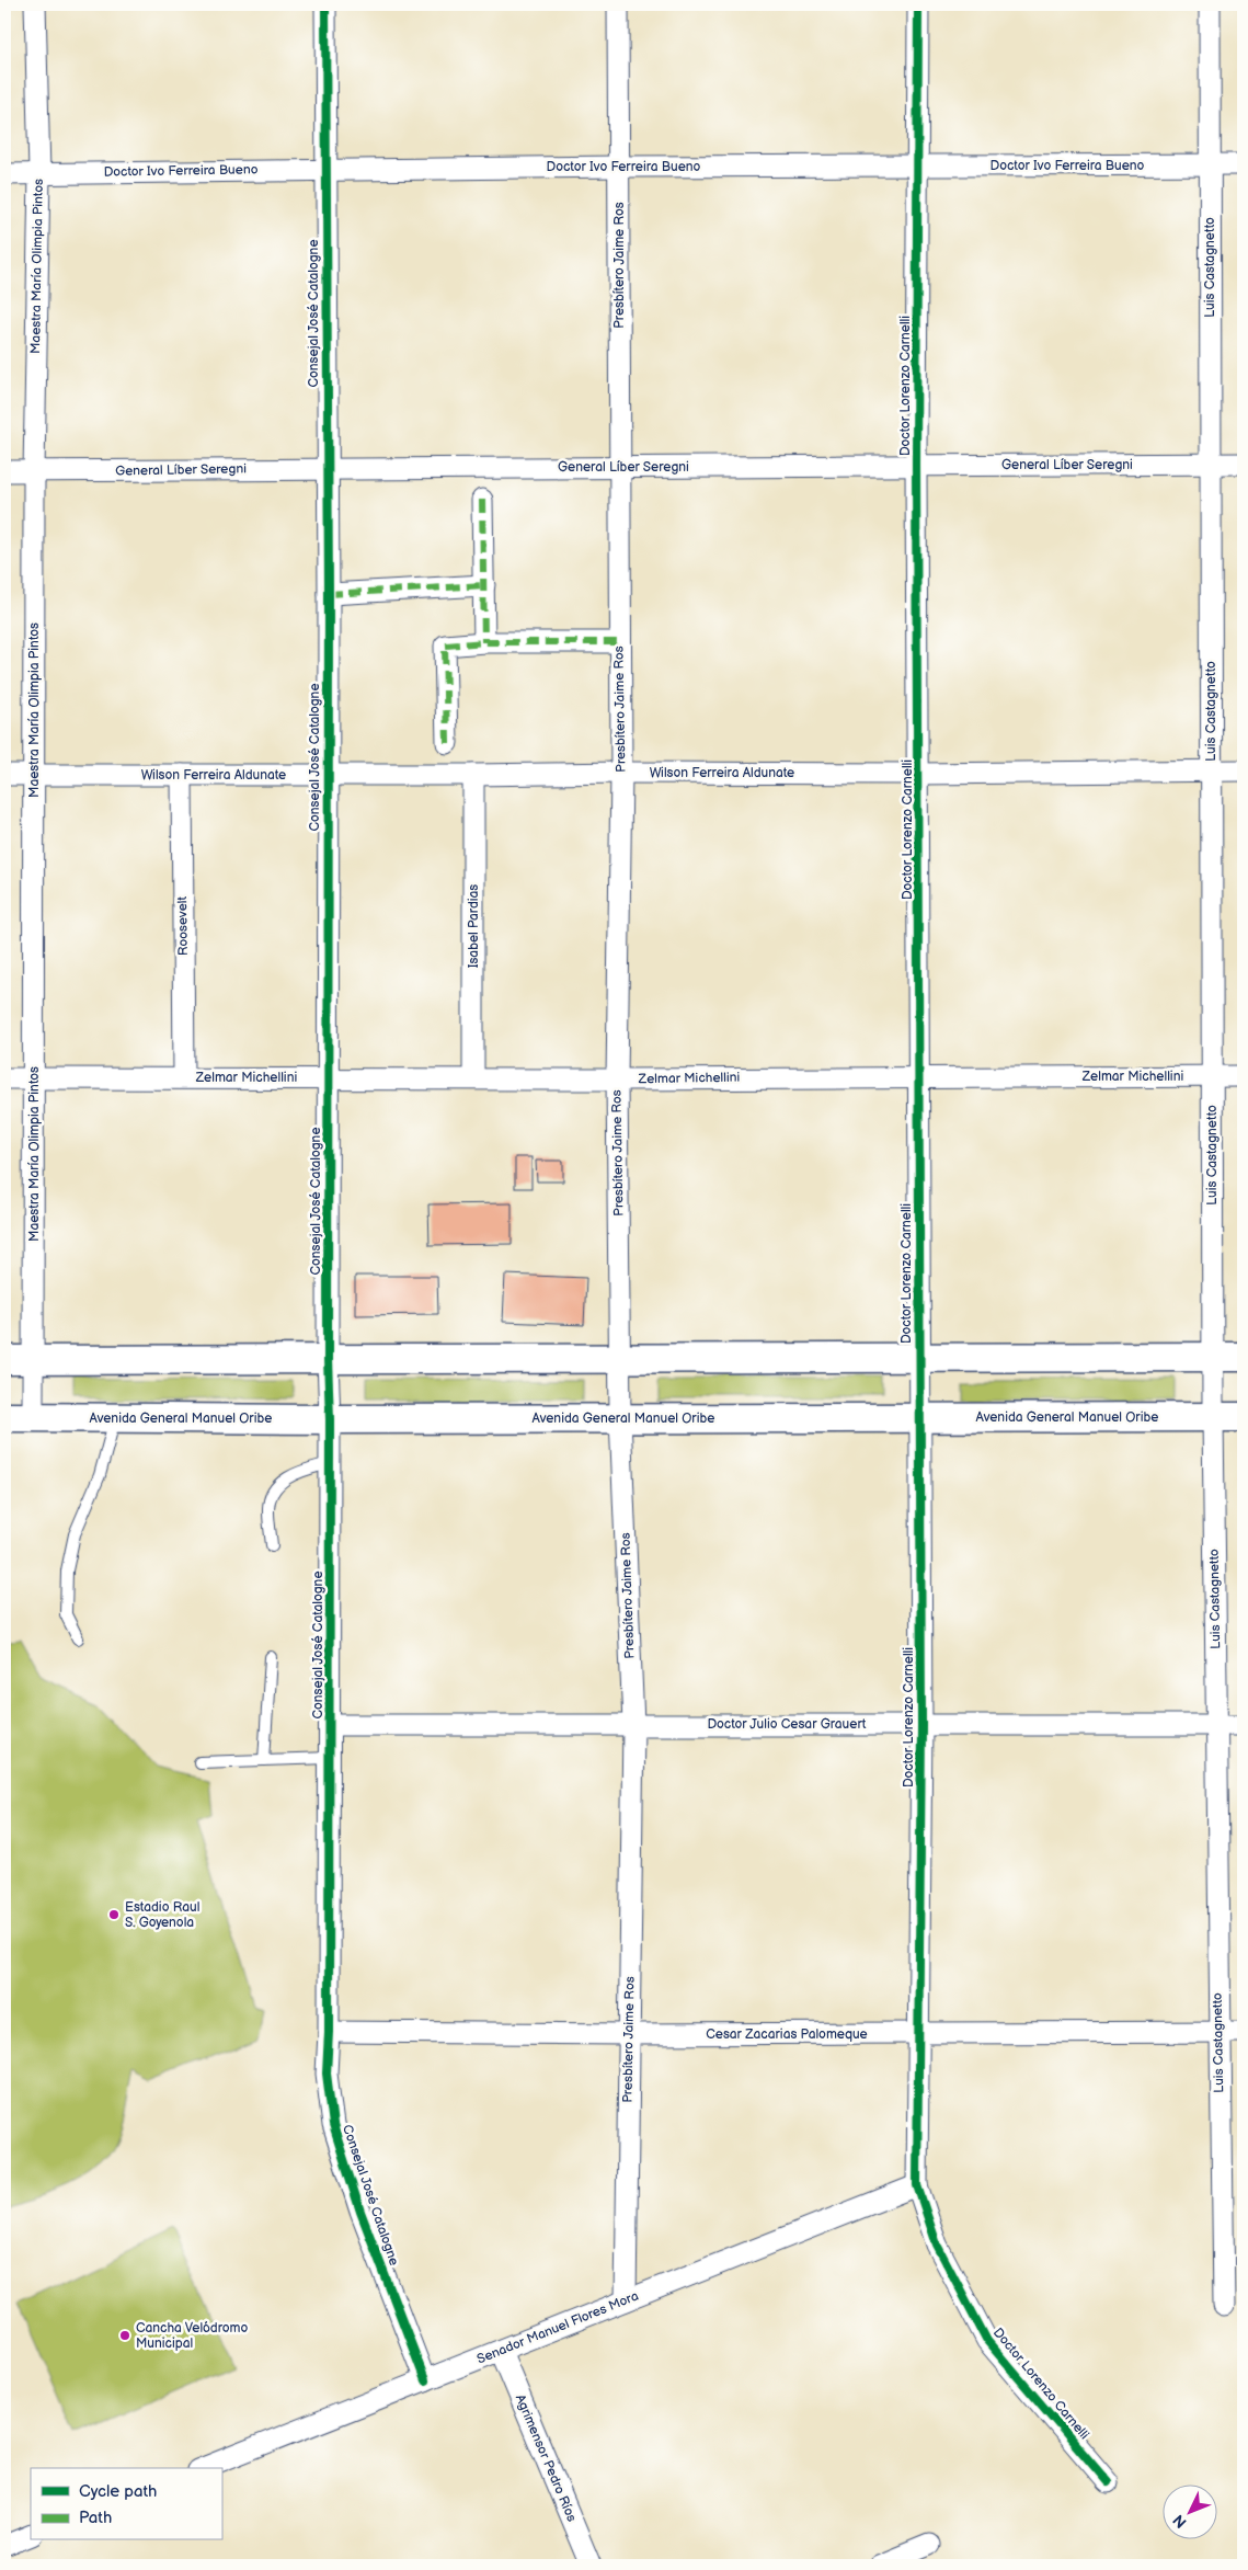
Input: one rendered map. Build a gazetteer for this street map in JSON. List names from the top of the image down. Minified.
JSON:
{"streets":{"main road":["Avenida General Manuel Oribe"],"street":["Doctor Ivo Ferreira Bueno","Presbítero Jaime Ros","Maestra María Olimpia Pintos","Luis Castagnetto","Consejal José Catalogne","Doctor Lorenzo Carnelli","General Líber Seregni","Wilson Ferreira Aldunate","Roosevelt","Isabel Pardias","Zelmar Michellini","Doctor Julio Cesar Grauert","Cesar Zacarias Palomeque","Senador Manuel Flores Mora","Agrimensor Pedro Ríos"]},"crossings":[["Doctor Ivo Ferreira Bueno","Presbítero Jaime Ros"],["Doctor Ivo Ferreira Bueno","Maestra María Olimpia Pintos"],["Doctor Ivo Ferreira Bueno","Luis Castagnetto"],["Doctor Ivo Ferreira Bueno","Consejal José Catalogne"],["Doctor Ivo Ferreira Bueno","Doctor Lorenzo Carnelli"],["Presbítero Jaime Ros","General Líber Seregni"],["Presbítero Jaime Ros","Wilson Ferreira Aldunate"],["Presbítero Jaime Ros","Zelmar Michellini"],["Presbítero Jaime Ros","Avenida General Manuel Oribe"],["Presbítero Jaime Ros","Doctor Julio Cesar Grauert"],["Presbítero Jaime Ros","Cesar Zacarias Palomeque"],["Presbítero Jaime Ros","Senador Manuel Flores Mora"],["Maestra María Olimpia Pintos","General Líber Seregni"],["Maestra María Olimpia Pintos","Wilson Ferreira Aldunate"],["Maestra María Olimpia Pintos","Zelmar Michellini"],["Maestra María Olimpia Pintos","Avenida General Manuel Oribe"],["Luis Castagnetto","General Líber Seregni"],["Luis Castagnetto","Wilson Ferreira Aldunate"],["Luis Castagnetto","Zelmar Michellini"],["Luis Castagnetto","Avenida General Manuel Oribe"],["Luis Castagnetto","Doctor Julio Cesar Grauert"],["Luis Castagnetto","Cesar Zacarias Palomeque"],["Consejal José Catalogne","General Líber Seregni"],["Consejal José Catalogne","Wilson Ferreira Aldunate"],["Consejal José Catalogne","Zelmar Michellini"],["Consejal José Catalogne","Avenida General Manuel Oribe"],["Consejal José Catalogne","Doctor Julio Cesar Grauert"],["Consejal José Catalogne","Cesar Zacarias Palomeque"],["Consejal José Catalogne","Senador Manuel Flores Mora"],["Doctor Lorenzo Carnelli","General Líber Seregni"],["Doctor Lorenzo Carnelli","Wilson Ferreira Aldunate"],["Doctor Lorenzo Carnelli","Zelmar Michellini"],["Doctor Lorenzo Carnelli","Avenida General Manuel Oribe"],["Doctor Lorenzo Carnelli","Doctor Julio Cesar Grauert"],["Doctor Lorenzo Carnelli","Cesar Zacarias Palomeque"],["Doctor Lorenzo Carnelli","Senador Manuel Flores Mora"],["Wilson Ferreira Aldunate","Roosevelt"],["Wilson Ferreira Aldunate","Isabel Pardias"],["Roosevelt","Zelmar Michellini"],["Isabel Pardias","Zelmar Michellini"],["Senador Manuel Flores Mora","Agrimensor Pedro Ríos"]],"places":["Estadio Raul S. Goyenola","Cancha Velódromo Municipal"],"legend":["Cycle path","Path"],"north":"bottom left"}
